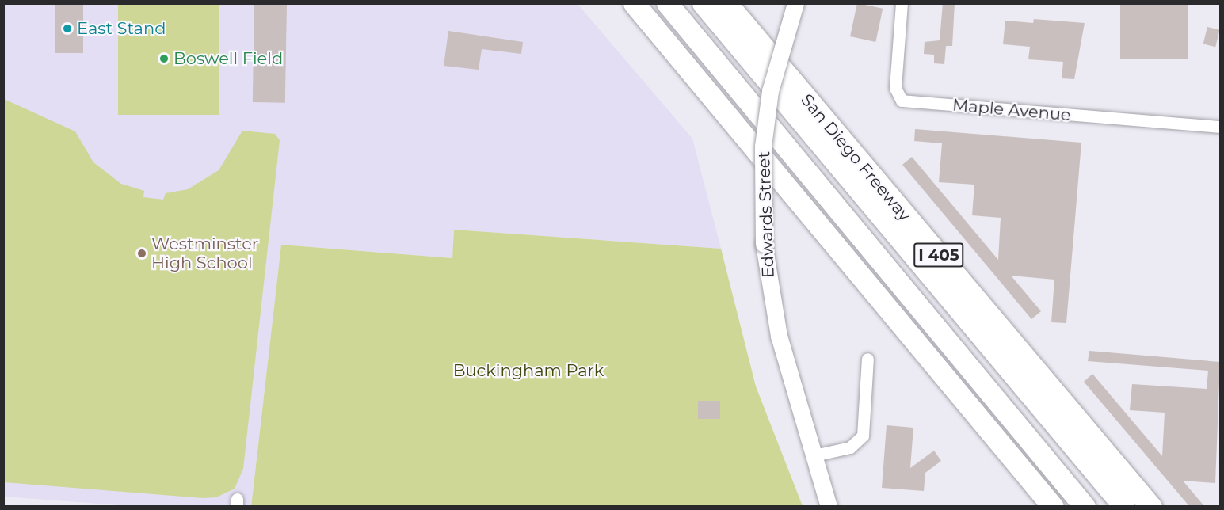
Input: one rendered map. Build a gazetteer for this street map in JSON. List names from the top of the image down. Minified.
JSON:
{"streets":{"highway":["San Diego Freeway","I 405"],"street":["Maple Avenue","Edwards Street"]},"parks":["Buckingham Park"],"places":["East Stand","Boswell Field","Westminster High School"]}
